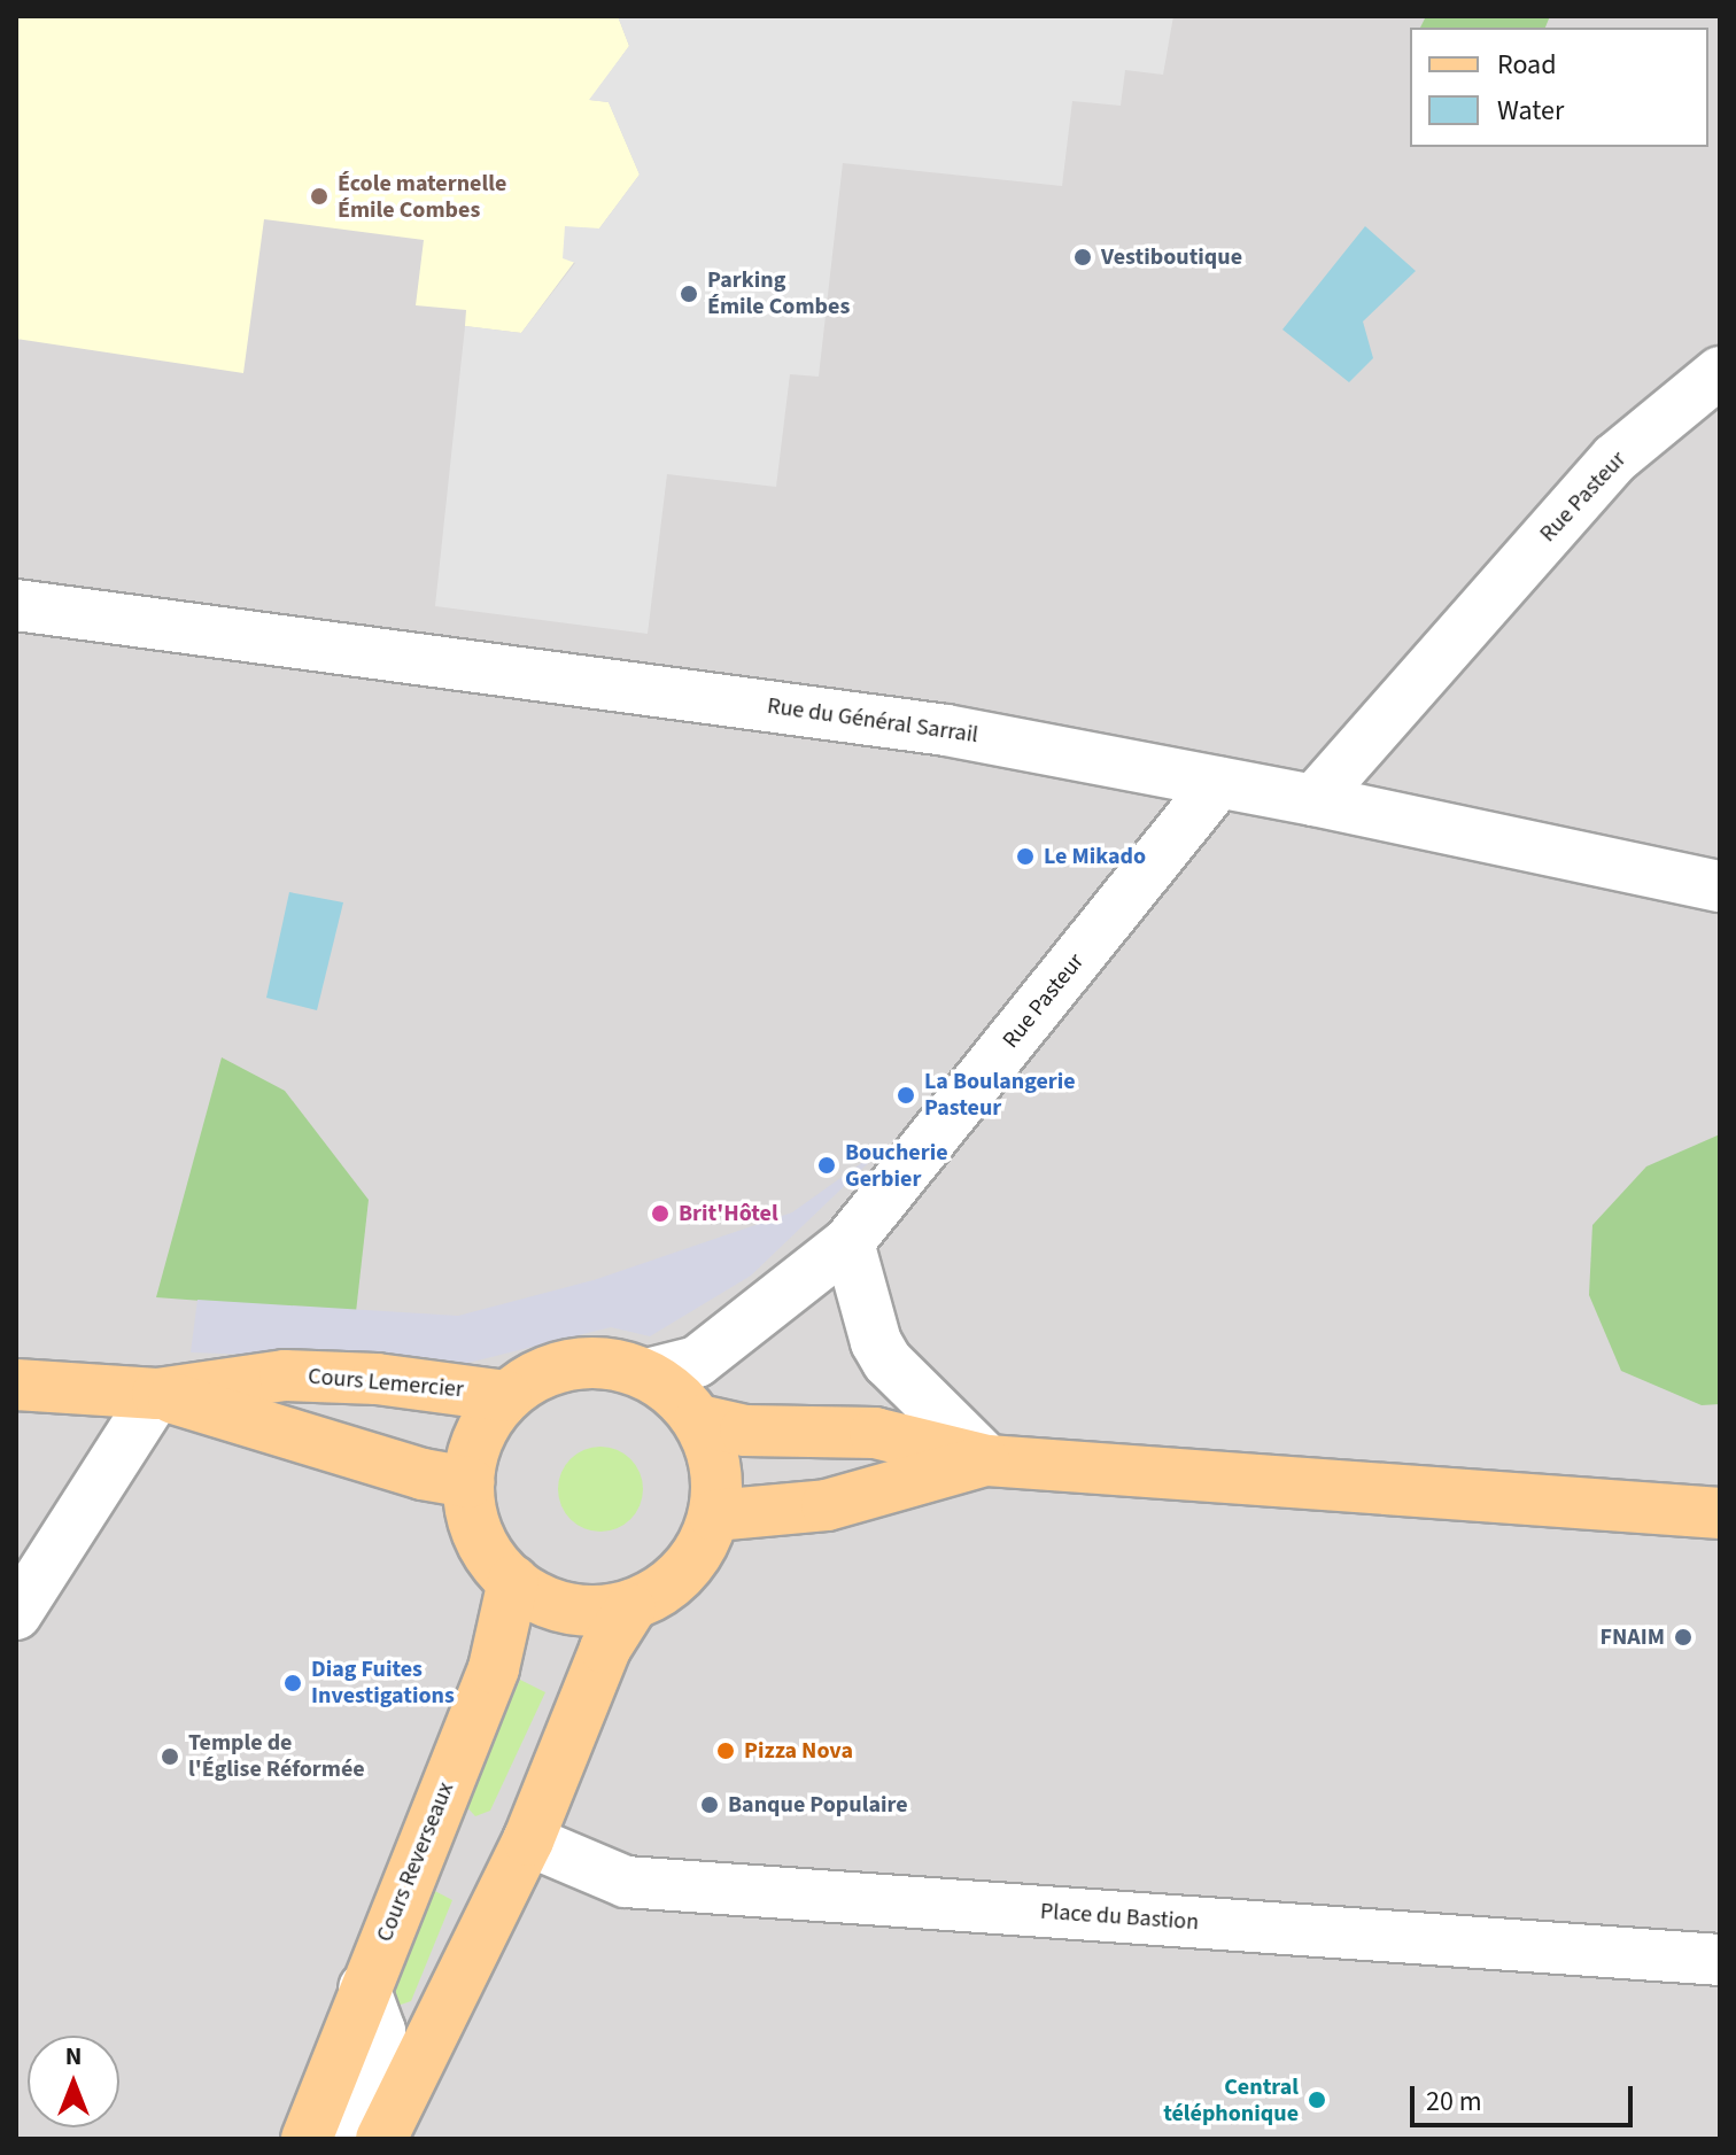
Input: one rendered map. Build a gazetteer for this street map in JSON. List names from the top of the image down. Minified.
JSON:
{"streets":{"main road":["Cours Lemercier","Cours Reverseaux"],"street":["Rue Pasteur","Rue du Général Sarrail","Place du Bastion"]},"crossings":[["Rue Pasteur","Rue du Général Sarrail"],["Rue Pasteur","Cours Lemercier"],["Rue Pasteur","Cours Reverseaux"],["Cours Lemercier","Cours Reverseaux"]],"places":["École maternelle Émile Combes","Vestiboutique","Parking Émile Combes","Le Mikado","La Boulangerie Pasteur","Boucherie Gerbier","Brit'Hôtel","FNAIM","Diag Fuites Investigations","Pizza Nova","Temple de l'Église Réformée","Banque Populaire","Central téléphonique"],"legend":["Road","Water"],"scale_bar":"20 m","north":"top"}
